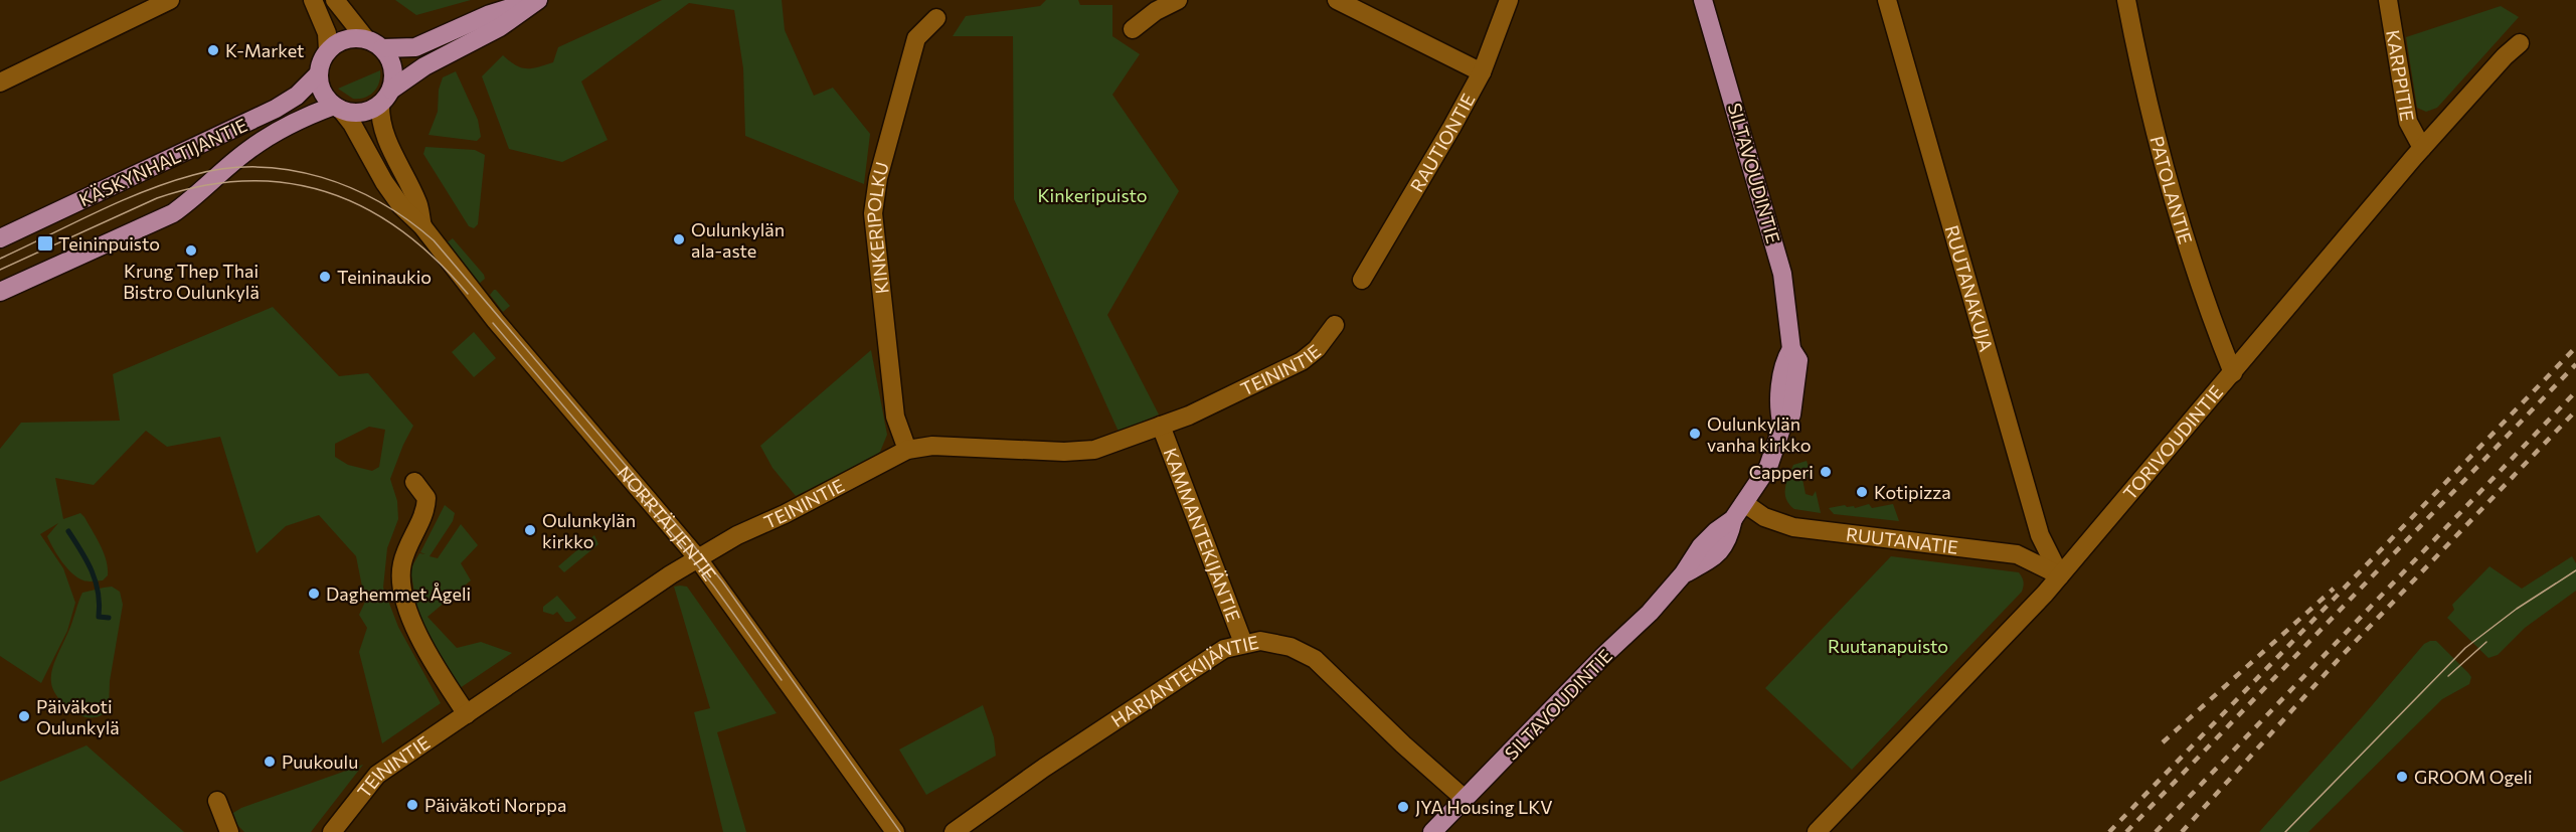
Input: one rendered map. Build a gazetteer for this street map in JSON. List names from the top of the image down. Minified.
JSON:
{"streets":{"main road":["KÄSKYNHALTIJANTIE","SILTAVOUDINTIE"],"street":["KARPPITIE","RAUTIONTIE","PATOLANTIE","KINKERIPOLKU","RUUTANAKUJA","TEININTIE","TORIVOUDINTIE","NORRTÄLJENTIE","KAMMANTEKIJÄNTIE","RUUTANATIE","HARJANTEKIJÄNTIE"]},"crossings":[["KARPPITIE","TORIVOUDINTIE"],["KÄSKYNHALTIJANTIE","NORRTÄLJENTIE"],["SILTAVOUDINTIE","RUUTANATIE"],["SILTAVOUDINTIE","HARJANTEKIJÄNTIE"],["PATOLANTIE","TORIVOUDINTIE"],["KINKERIPOLKU","TEININTIE"],["RUUTANAKUJA","TORIVOUDINTIE"],["RUUTANAKUJA","RUUTANATIE"],["TEININTIE","NORRTÄLJENTIE"],["TEININTIE","KAMMANTEKIJÄNTIE"],["TORIVOUDINTIE","RUUTANATIE"],["KAMMANTEKIJÄNTIE","HARJANTEKIJÄNTIE"]],"parks":["Kinkeripuisto","Ruutanapuisto"],"places":{"other":["K-Market","Oulunkylän ala-aste","Krung Thep Thai Bistro Oulunkylä","Teininaukio","Oulunkylän vanha kirkko","Capperi","Kotipizza","Oulunkylän kirkko","Daghemmet Ågeli","Päiväkoti Oulunkylä","Puukoulu","GROOM Ogeli","Päiväkoti Norppa","JYA Housing LKV"],"transit":["Teininpuisto"]}}
